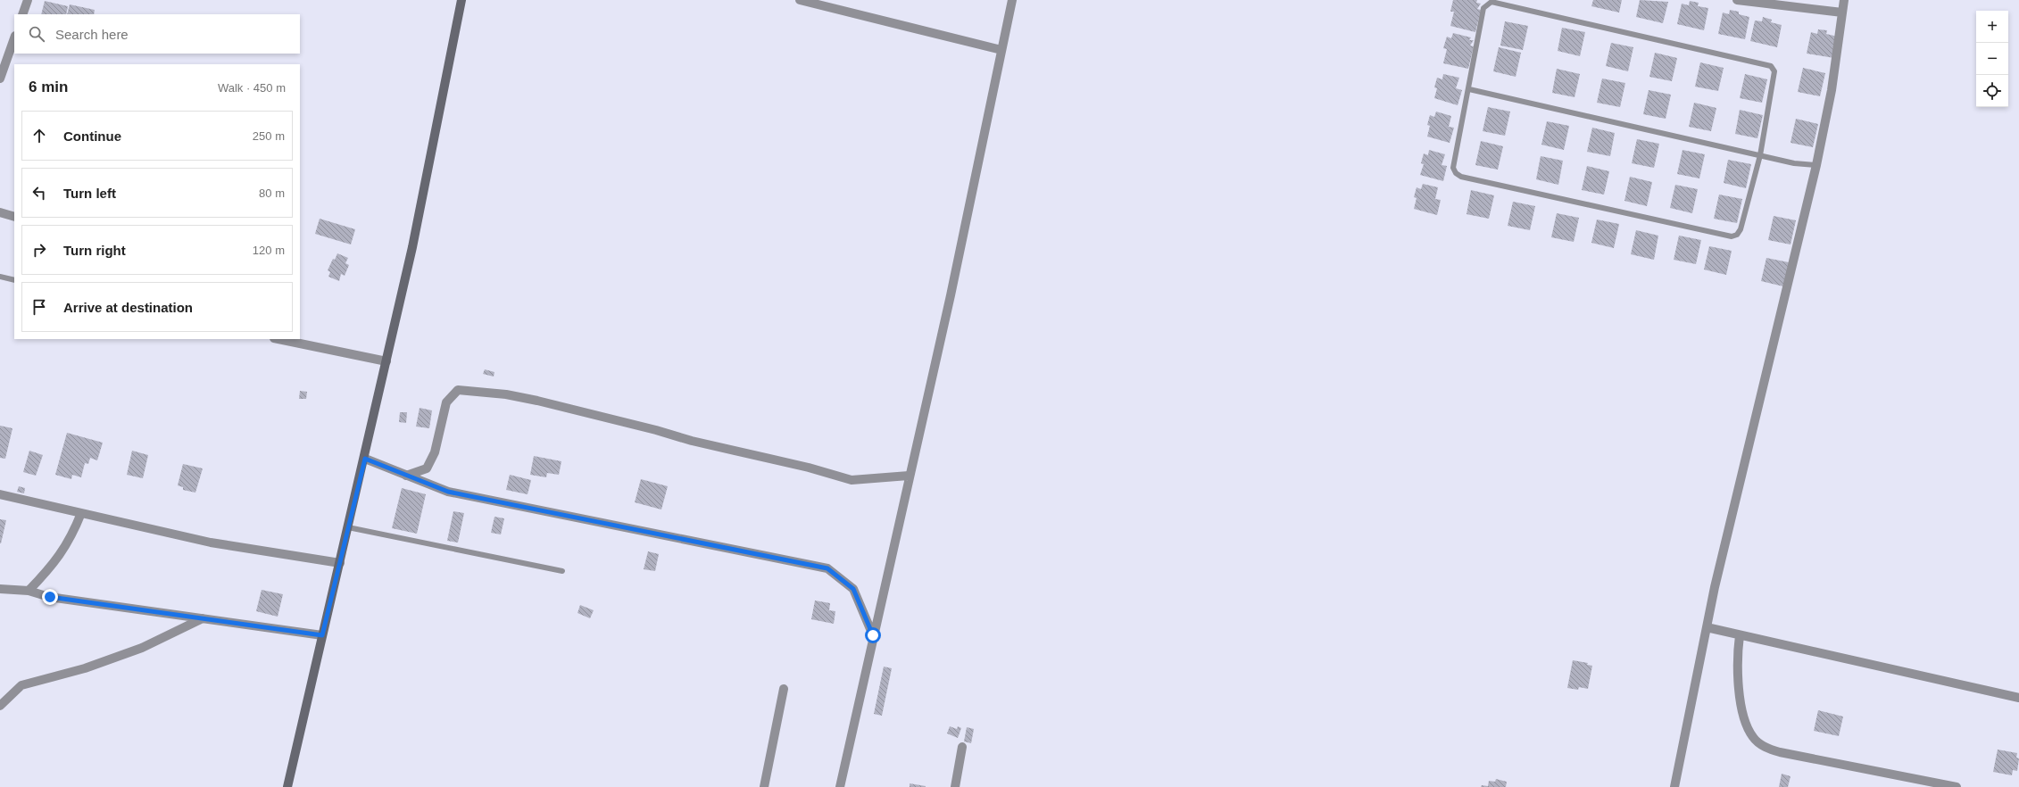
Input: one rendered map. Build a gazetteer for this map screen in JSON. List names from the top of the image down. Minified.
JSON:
{"page":{"map_buttons":["+","−"],"search":"Search here","heading":["6 min","Walk · 450 m"],"list":[["Continue","250 m"],["Turn left","80 m"],["Turn right","120 m"],"Arrive at destination"]}}
